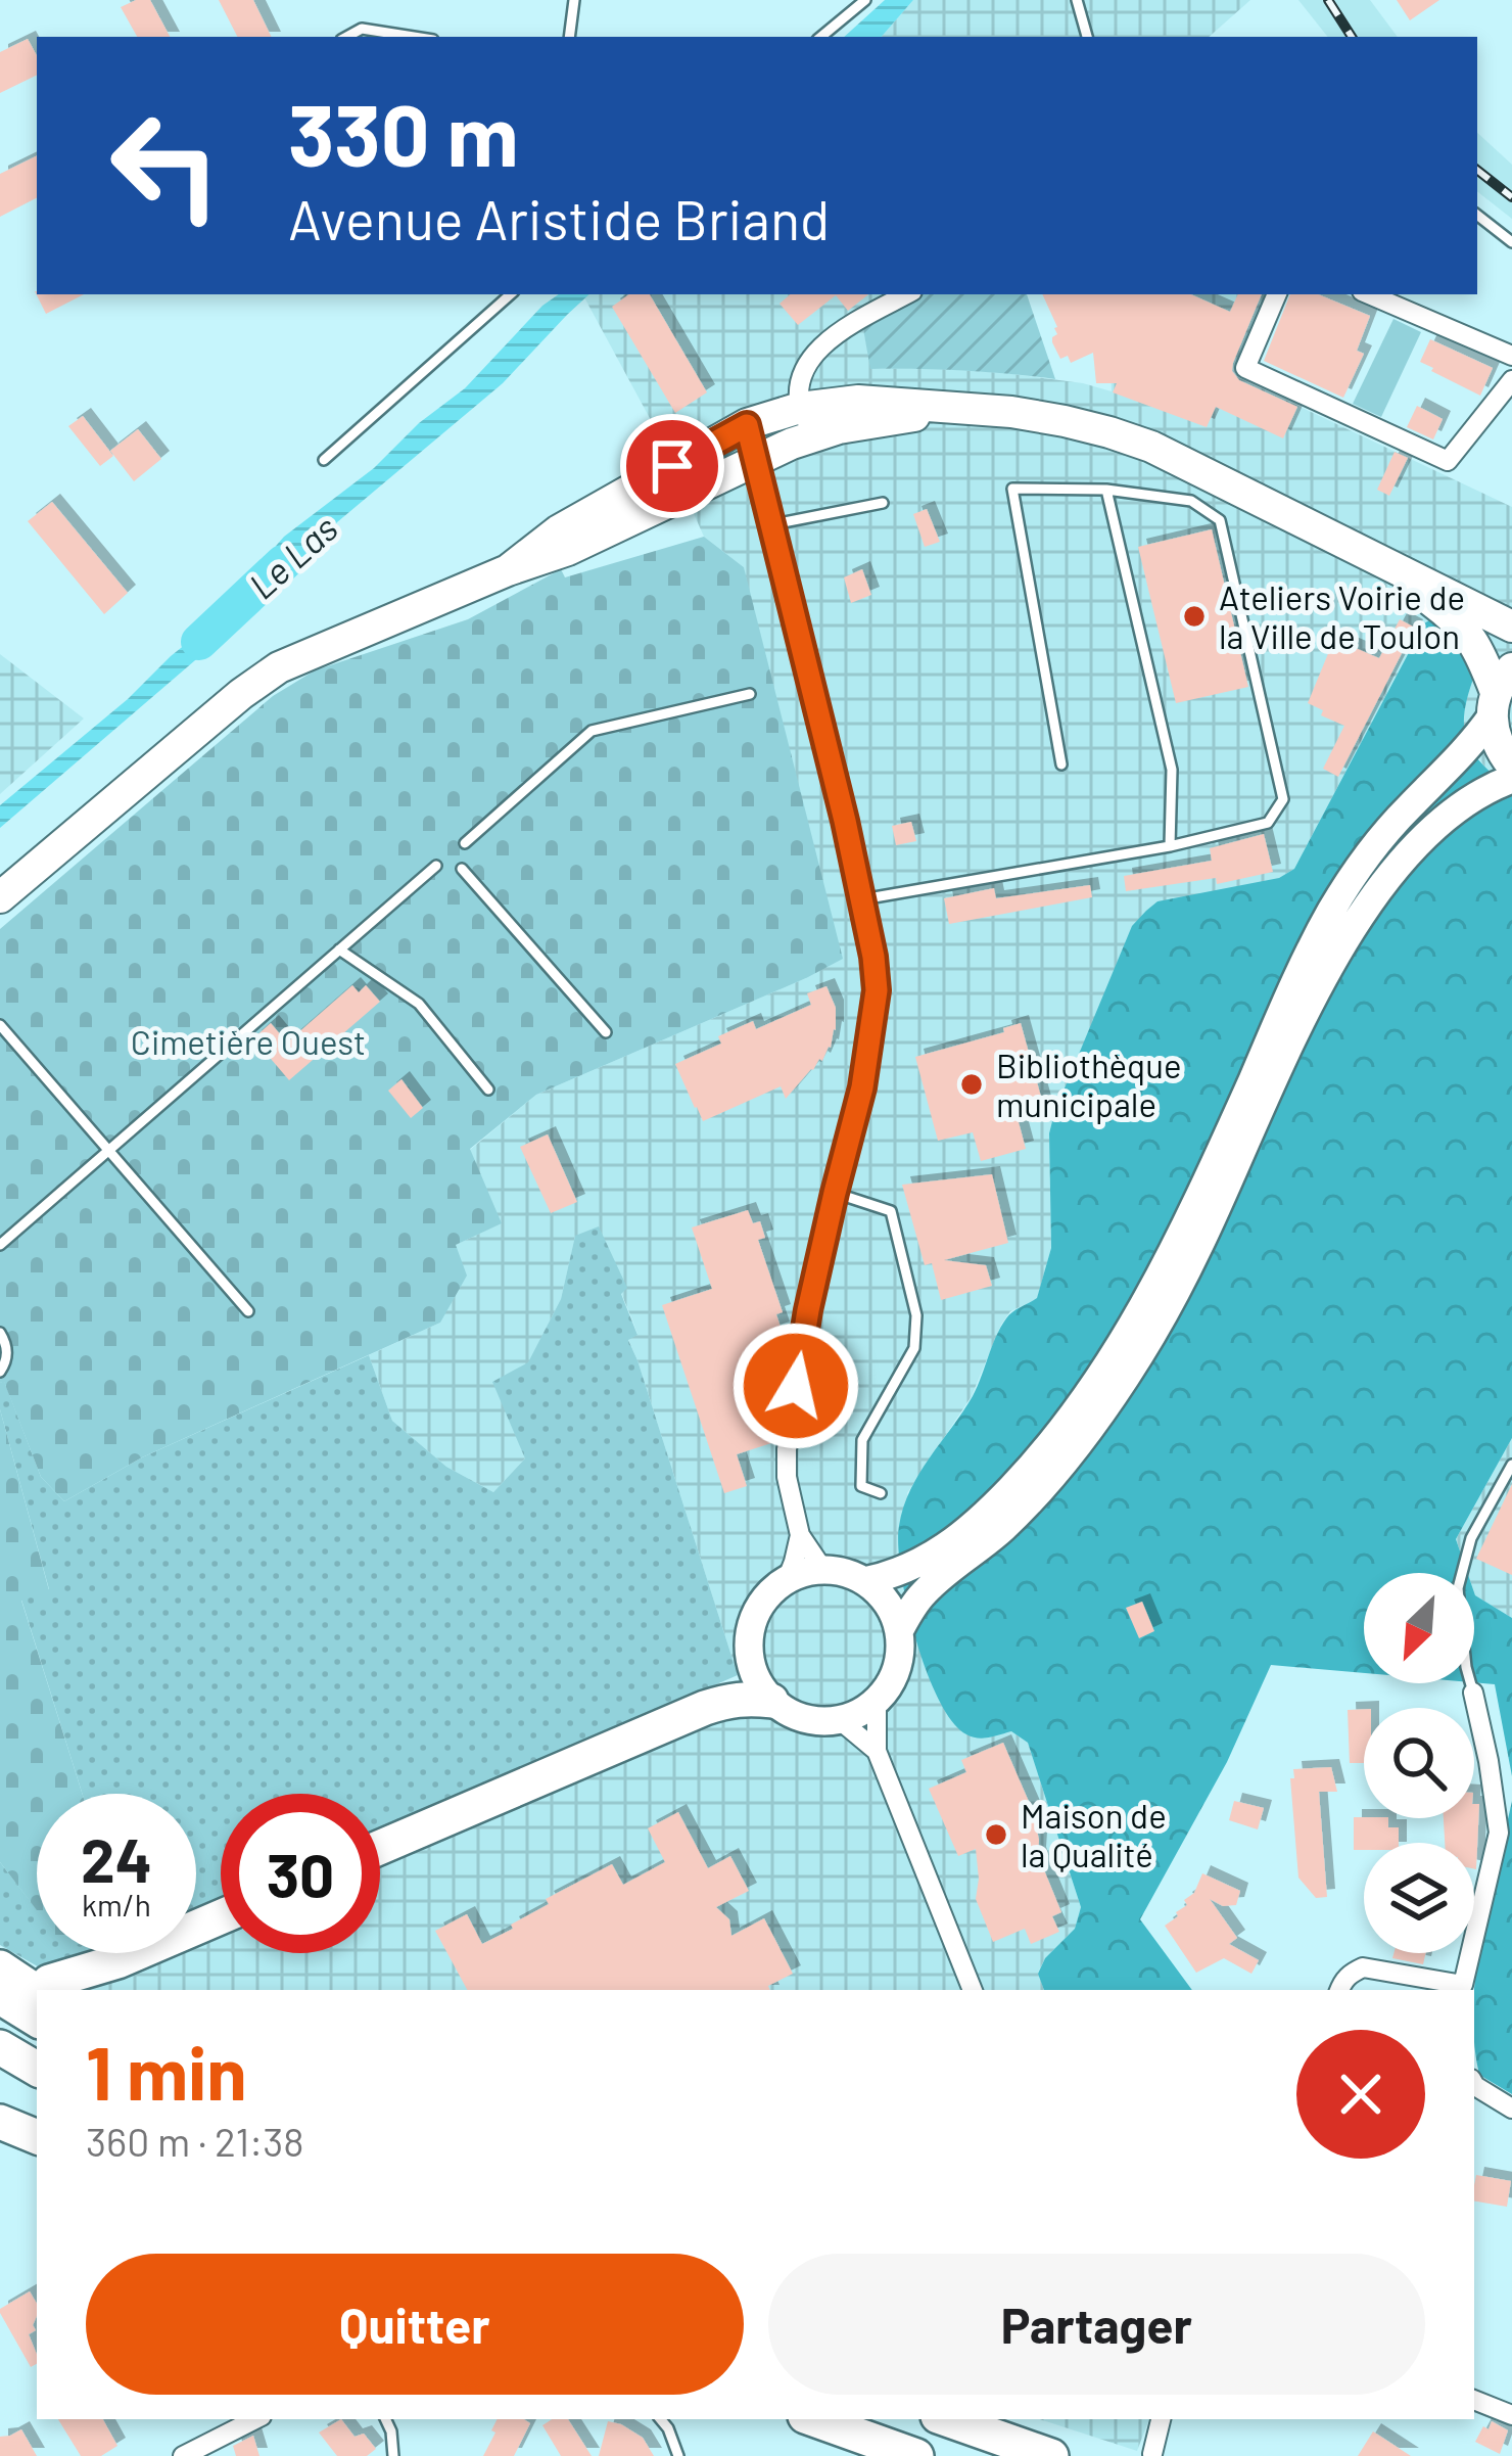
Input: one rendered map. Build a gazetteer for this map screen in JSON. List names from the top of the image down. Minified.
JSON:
{"water":["Le Las"],"parks":["Cimetière Ouest"],"places":["Ateliers Voirie de la Ville de Toulon","Bibliothèque municipale","Maison de la Qualité"],"north":"bottom left","page":{"turn":["330 m","Avenue Aristide Briand"],"speed":"24 km/h","limit":"30","heading":["1 min","360 m · 21:38"],"buttons":["Quitter","Partager"]}}
